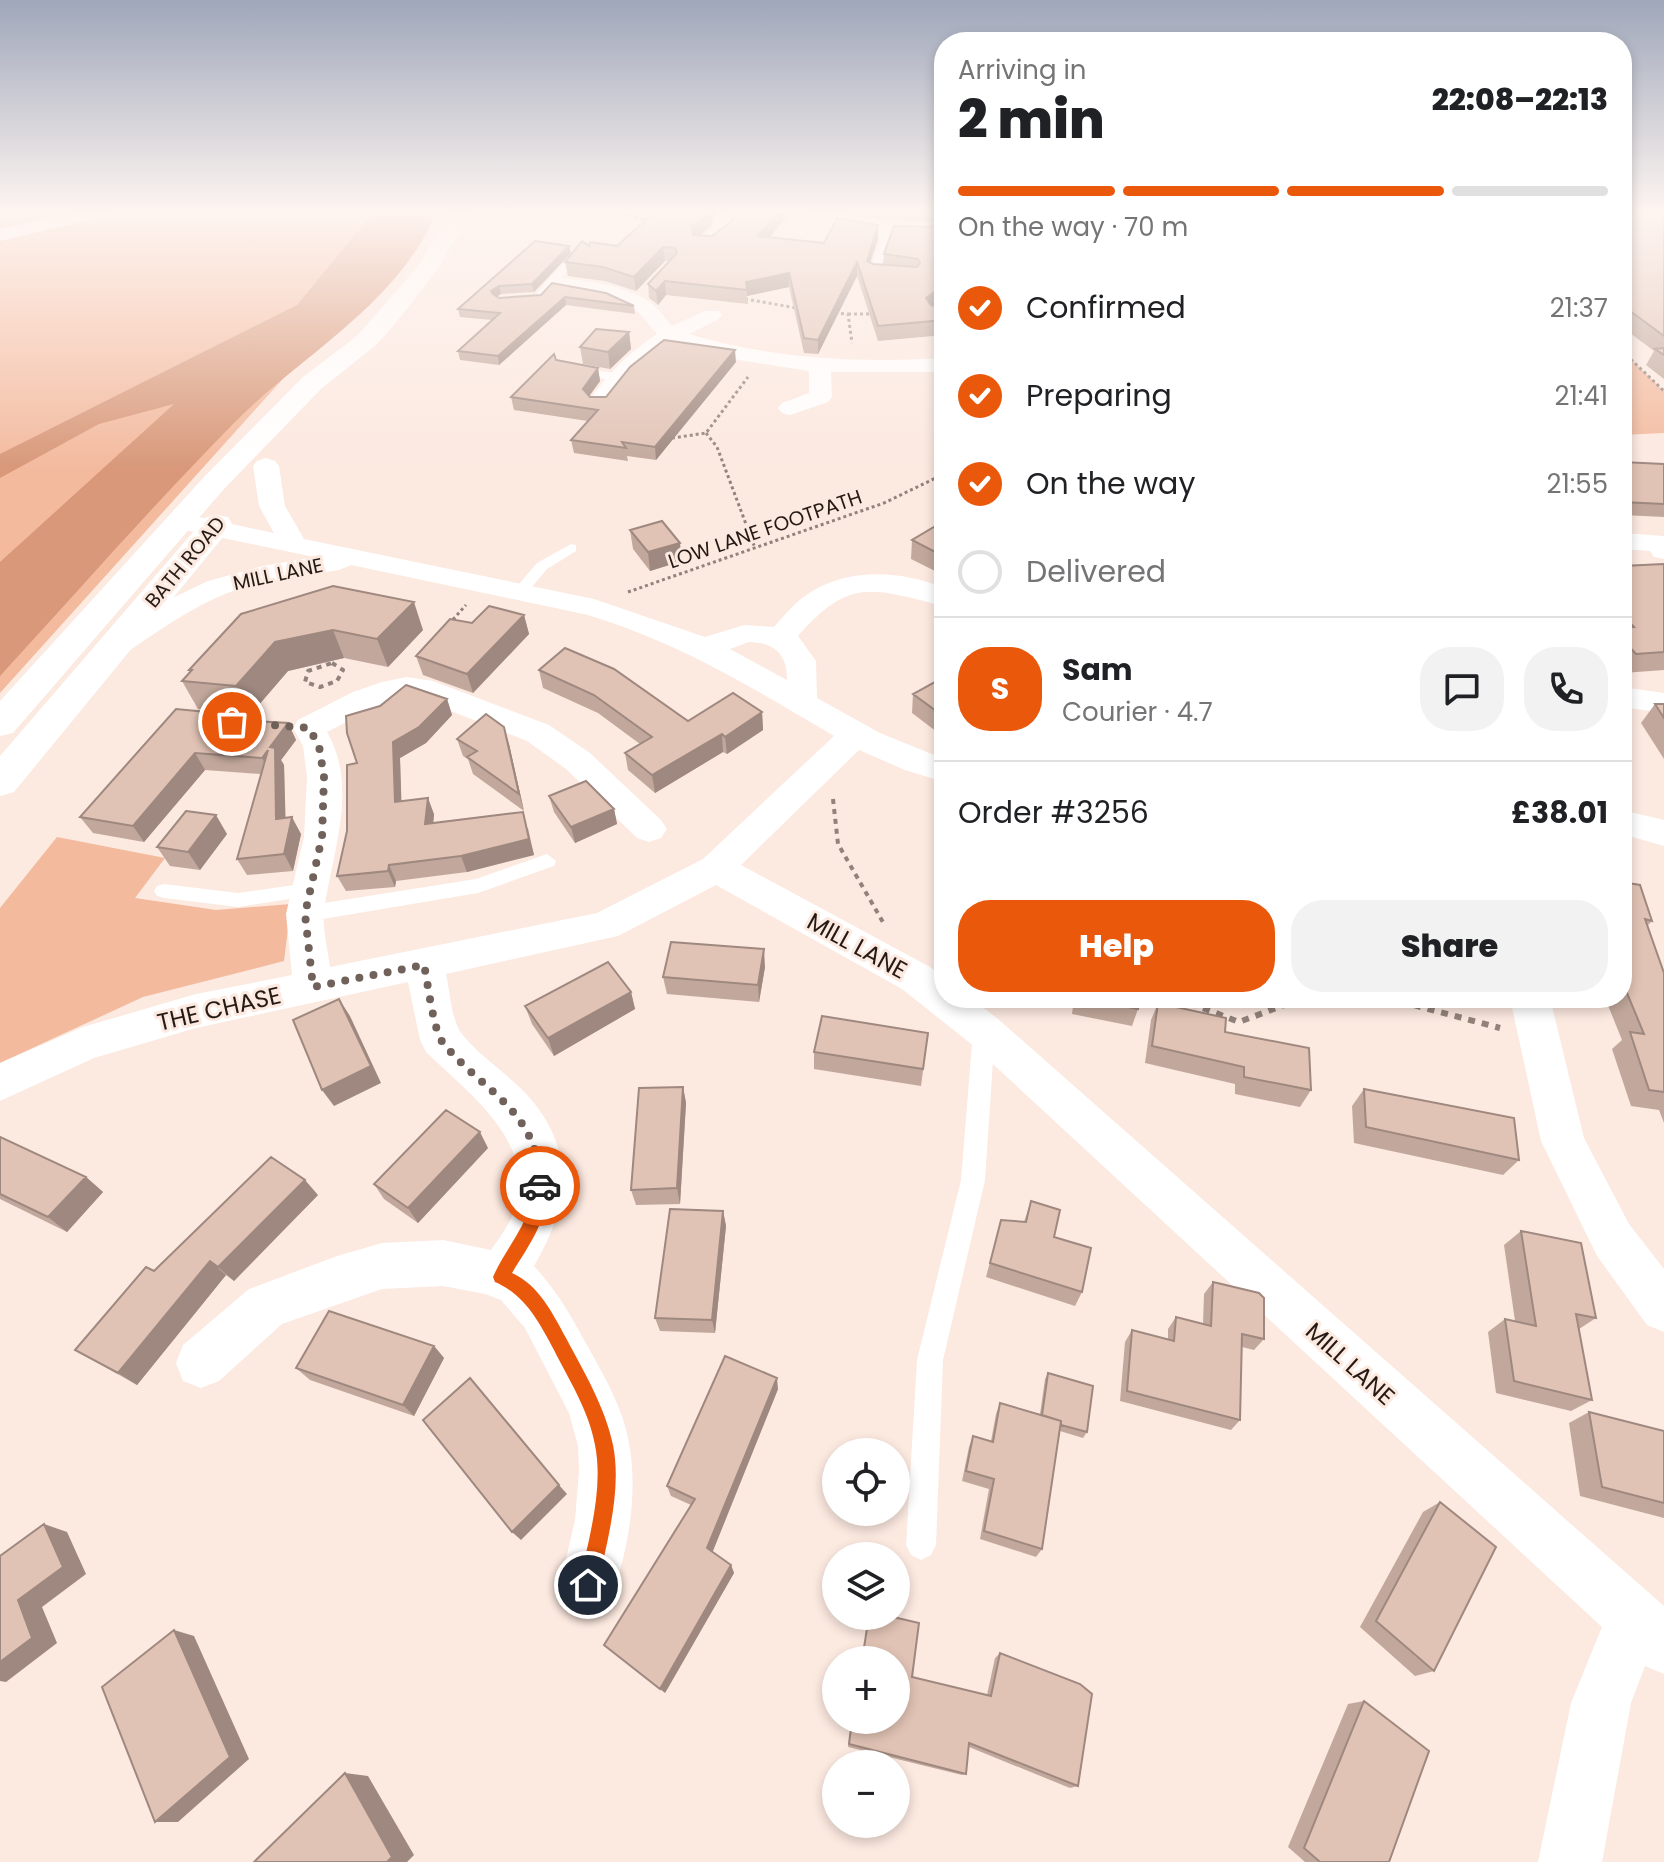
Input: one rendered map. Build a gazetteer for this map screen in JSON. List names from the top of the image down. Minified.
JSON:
{"streets":{"main road":["BATH ROAD"],"street":["MILL LANE","THE CHASE"],"path":["LOW LANE FOOTPATH"]},"crossings":[["LOW LANE FOOTPATH","MILL LANE"],["BATH ROAD","MILL LANE"],["MILL LANE","THE CHASE"]],"page":{"heading":["2 min","Arriving in","22:08–22:13"],"panel":["Sam","Courier · 4.7","Order #3256","£38.01"],"bar":"On the way · 70 m","list":[["Confirmed","21:37"],["Preparing","21:41"],["On the way","21:55"],"Delivered"],"round":"S","buttons":["Help","Share"],"map_buttons":["+","−"]}}
